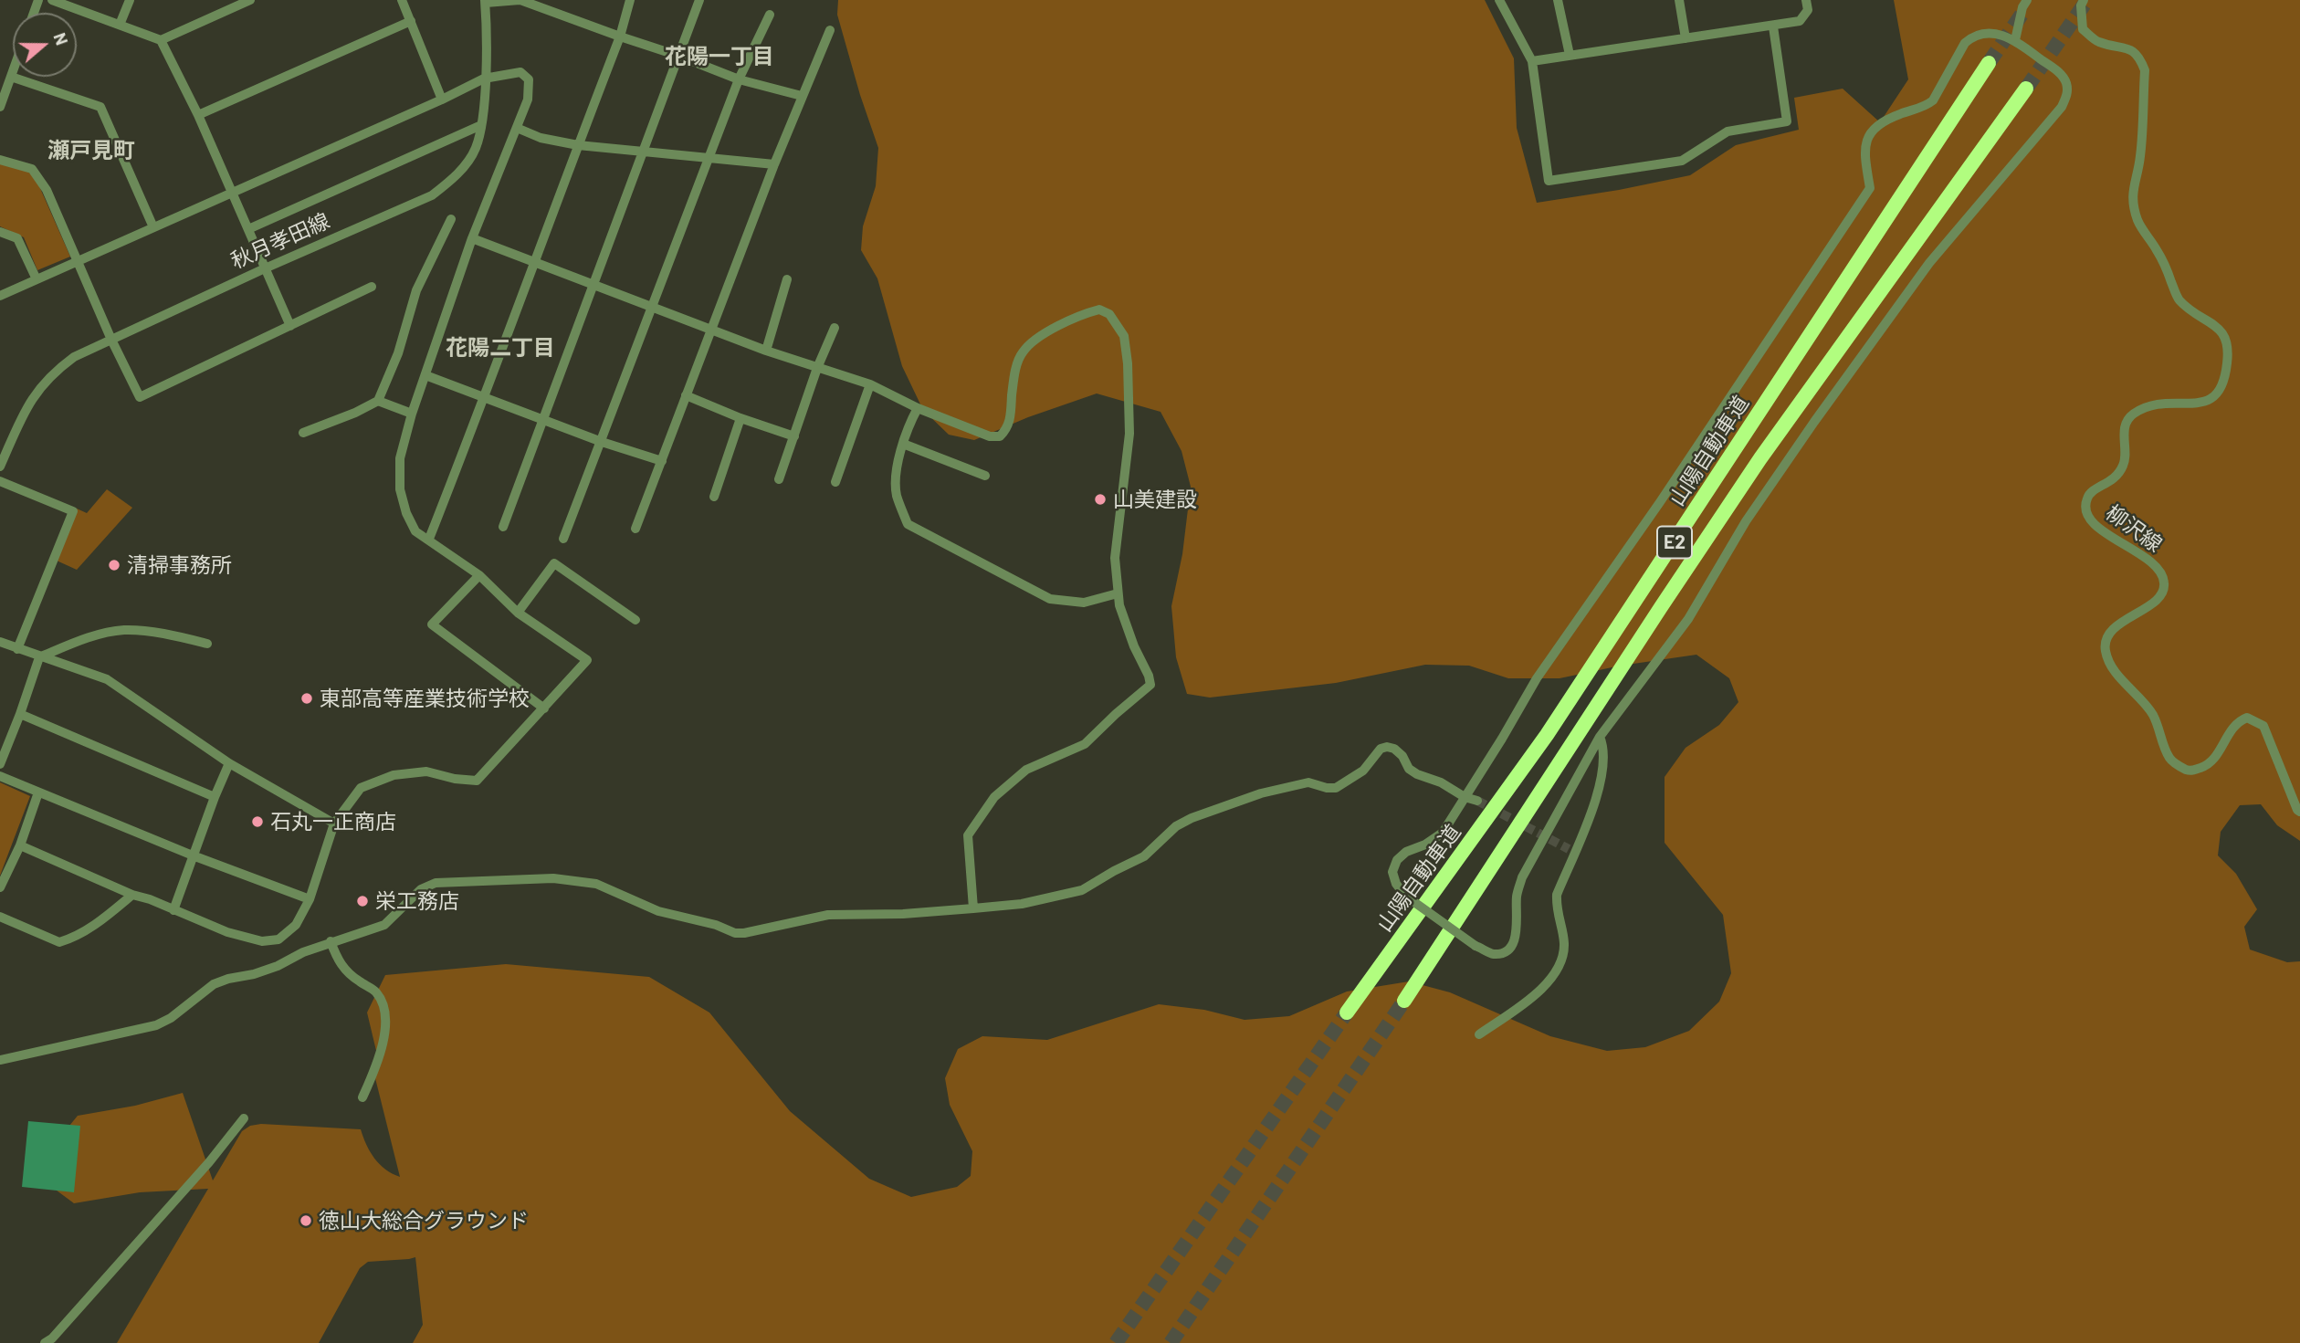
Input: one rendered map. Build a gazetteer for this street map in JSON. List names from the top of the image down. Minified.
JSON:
{"streets":{"highway":["山陽自動車道","E2"],"street":["秋月孝田線","柳沢線"]},"districts":["花陽一丁目","瀬戸見町","花陽二丁目"],"places":["山美建設","清掃事務所","東部高等産業技術学校","石丸一正商店","栄工務店","徳山大総合グラウンド"],"north":"right"}
